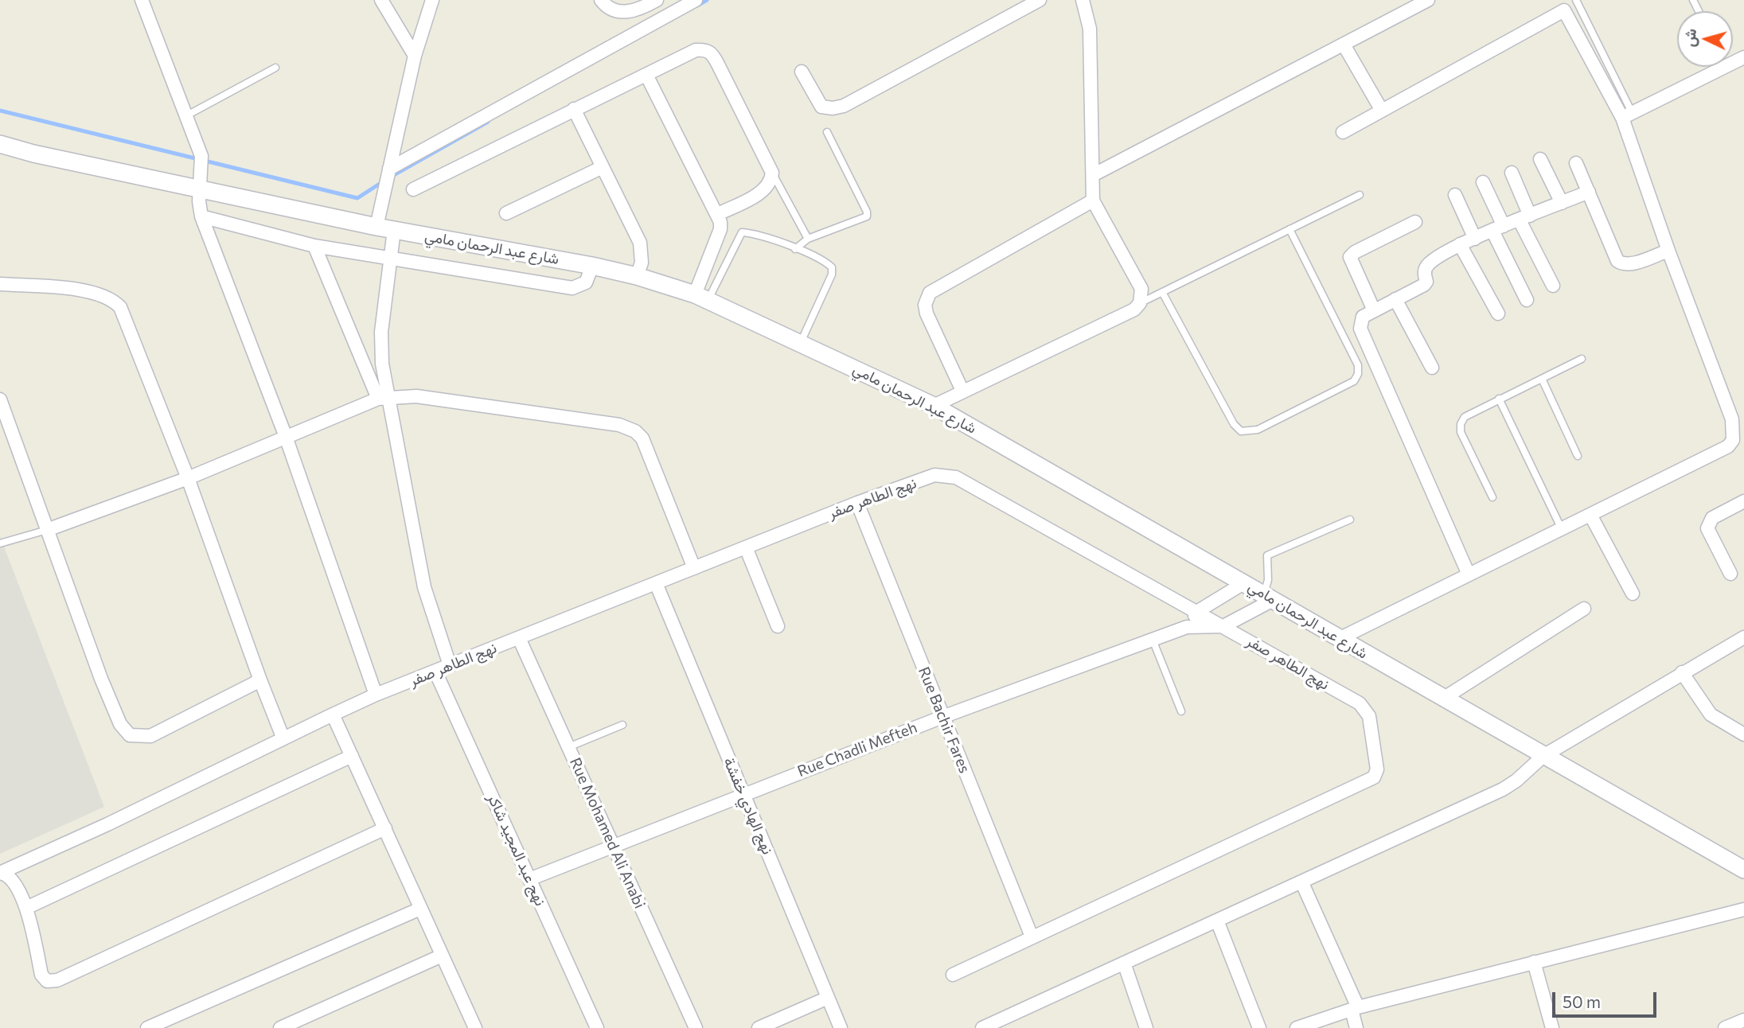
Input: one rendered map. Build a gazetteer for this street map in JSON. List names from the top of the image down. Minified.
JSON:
{"streets":{"street":["شارع عبد الرحمان مامي","نهج الطاهر صفر","Rue Bachir Fares","Rue Chadli Mefteh","نهج الهادي خفشة","Rue Mohamed Ali Anabi","نهج عبد المجيد شاكر"]},"crossings":[["نهج الطاهر صفر","Rue Bachir Fares"],["نهج الطاهر صفر","Rue Chadli Mefteh"],["نهج الطاهر صفر","نهج الهادي خفشة"],["نهج الطاهر صفر","Rue Mohamed Ali Anabi"],["نهج الطاهر صفر","نهج عبد المجيد شاكر"],["Rue Bachir Fares","Rue Chadli Mefteh"],["Rue Chadli Mefteh","نهج الهادي خفشة"],["Rue Chadli Mefteh","Rue Mohamed Ali Anabi"],["Rue Chadli Mefteh","نهج عبد المجيد شاكر"]],"scale_bar":"50 m","north":"left"}
